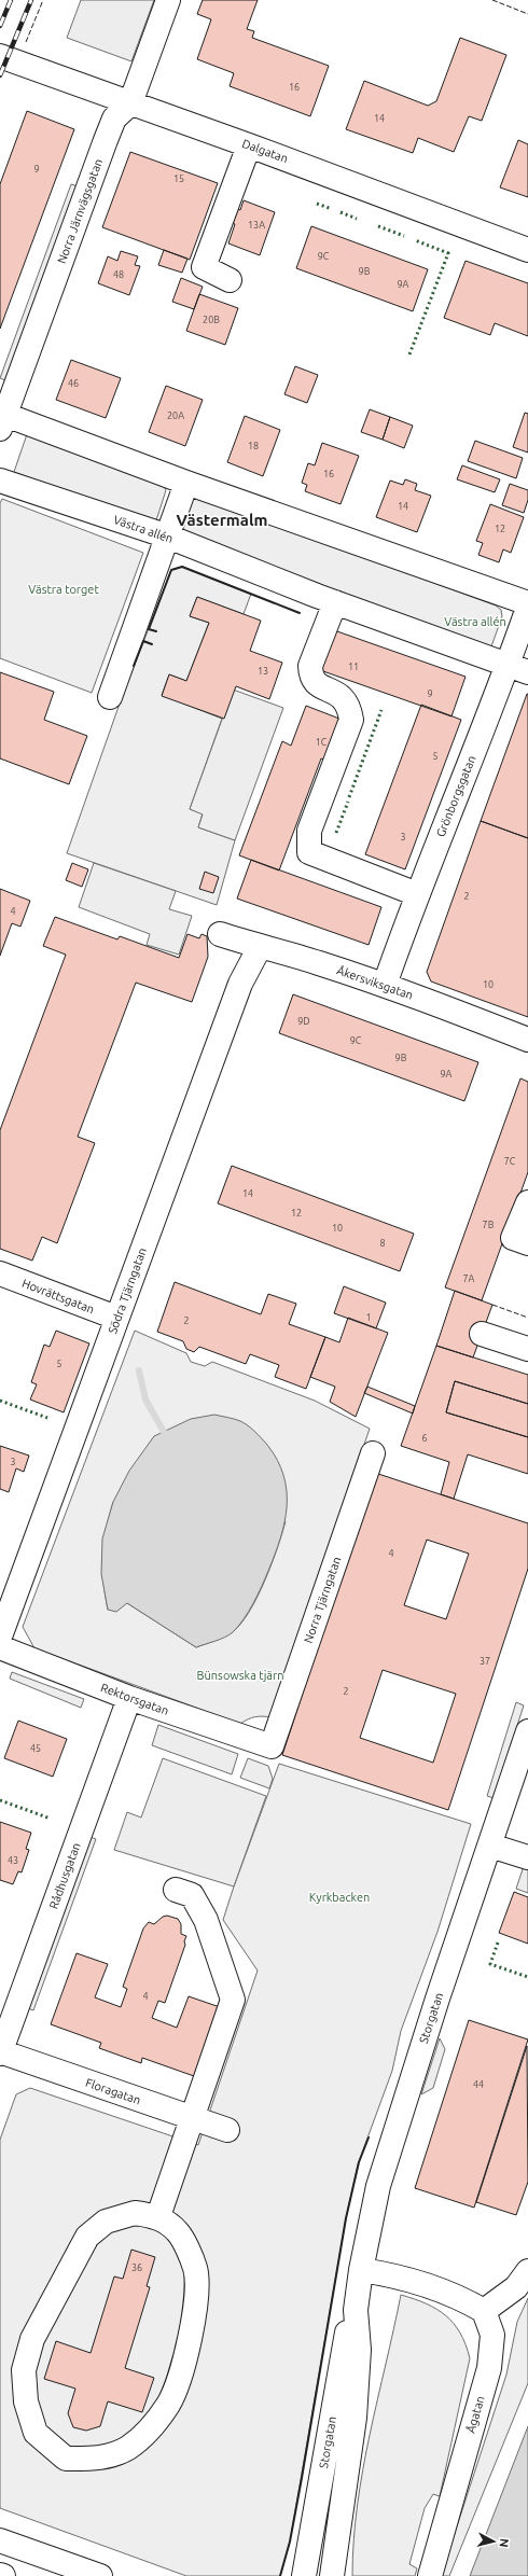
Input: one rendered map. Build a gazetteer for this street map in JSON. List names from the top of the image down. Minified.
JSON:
{"streets":{"street":["Dalgatan","Norra Järnvägsgatan","Västra allén","Grönborgsgatan","Åkersviksgatan","Södra Tjärngatan","Hovrättsgatan","Norra Tjärngatan","Rektorsgatan","Rådhusgatan","Storgatan","Floragatan","Ågatan"]},"crossings":[["Dalgatan","Norra Järnvägsgatan"],["Västra allén","Grönborgsgatan"],["Grönborgsgatan","Åkersviksgatan"],["Åkersviksgatan","Södra Tjärngatan"],["Södra Tjärngatan","Hovrättsgatan"],["Norra Tjärngatan","Rektorsgatan"],["Rektorsgatan","Rådhusgatan"],["Rådhusgatan","Floragatan"]],"districts":["Västermalm"],"parks":["Västra torget","Västra allén","Bünsowska tjärn","Kyrkbacken"],"house_numbers":["16","14","9","15","13A","9C","9B","48","9A","20B","46","20A","18","16","14","12","11","13","9","1C","5","3","2","4","10","9D","9C","9B","9A","7C","14","12","7B","10","8","7A","1","2","5","6","3","4","37","2","45","43","4","44","36"],"north":"right"}
